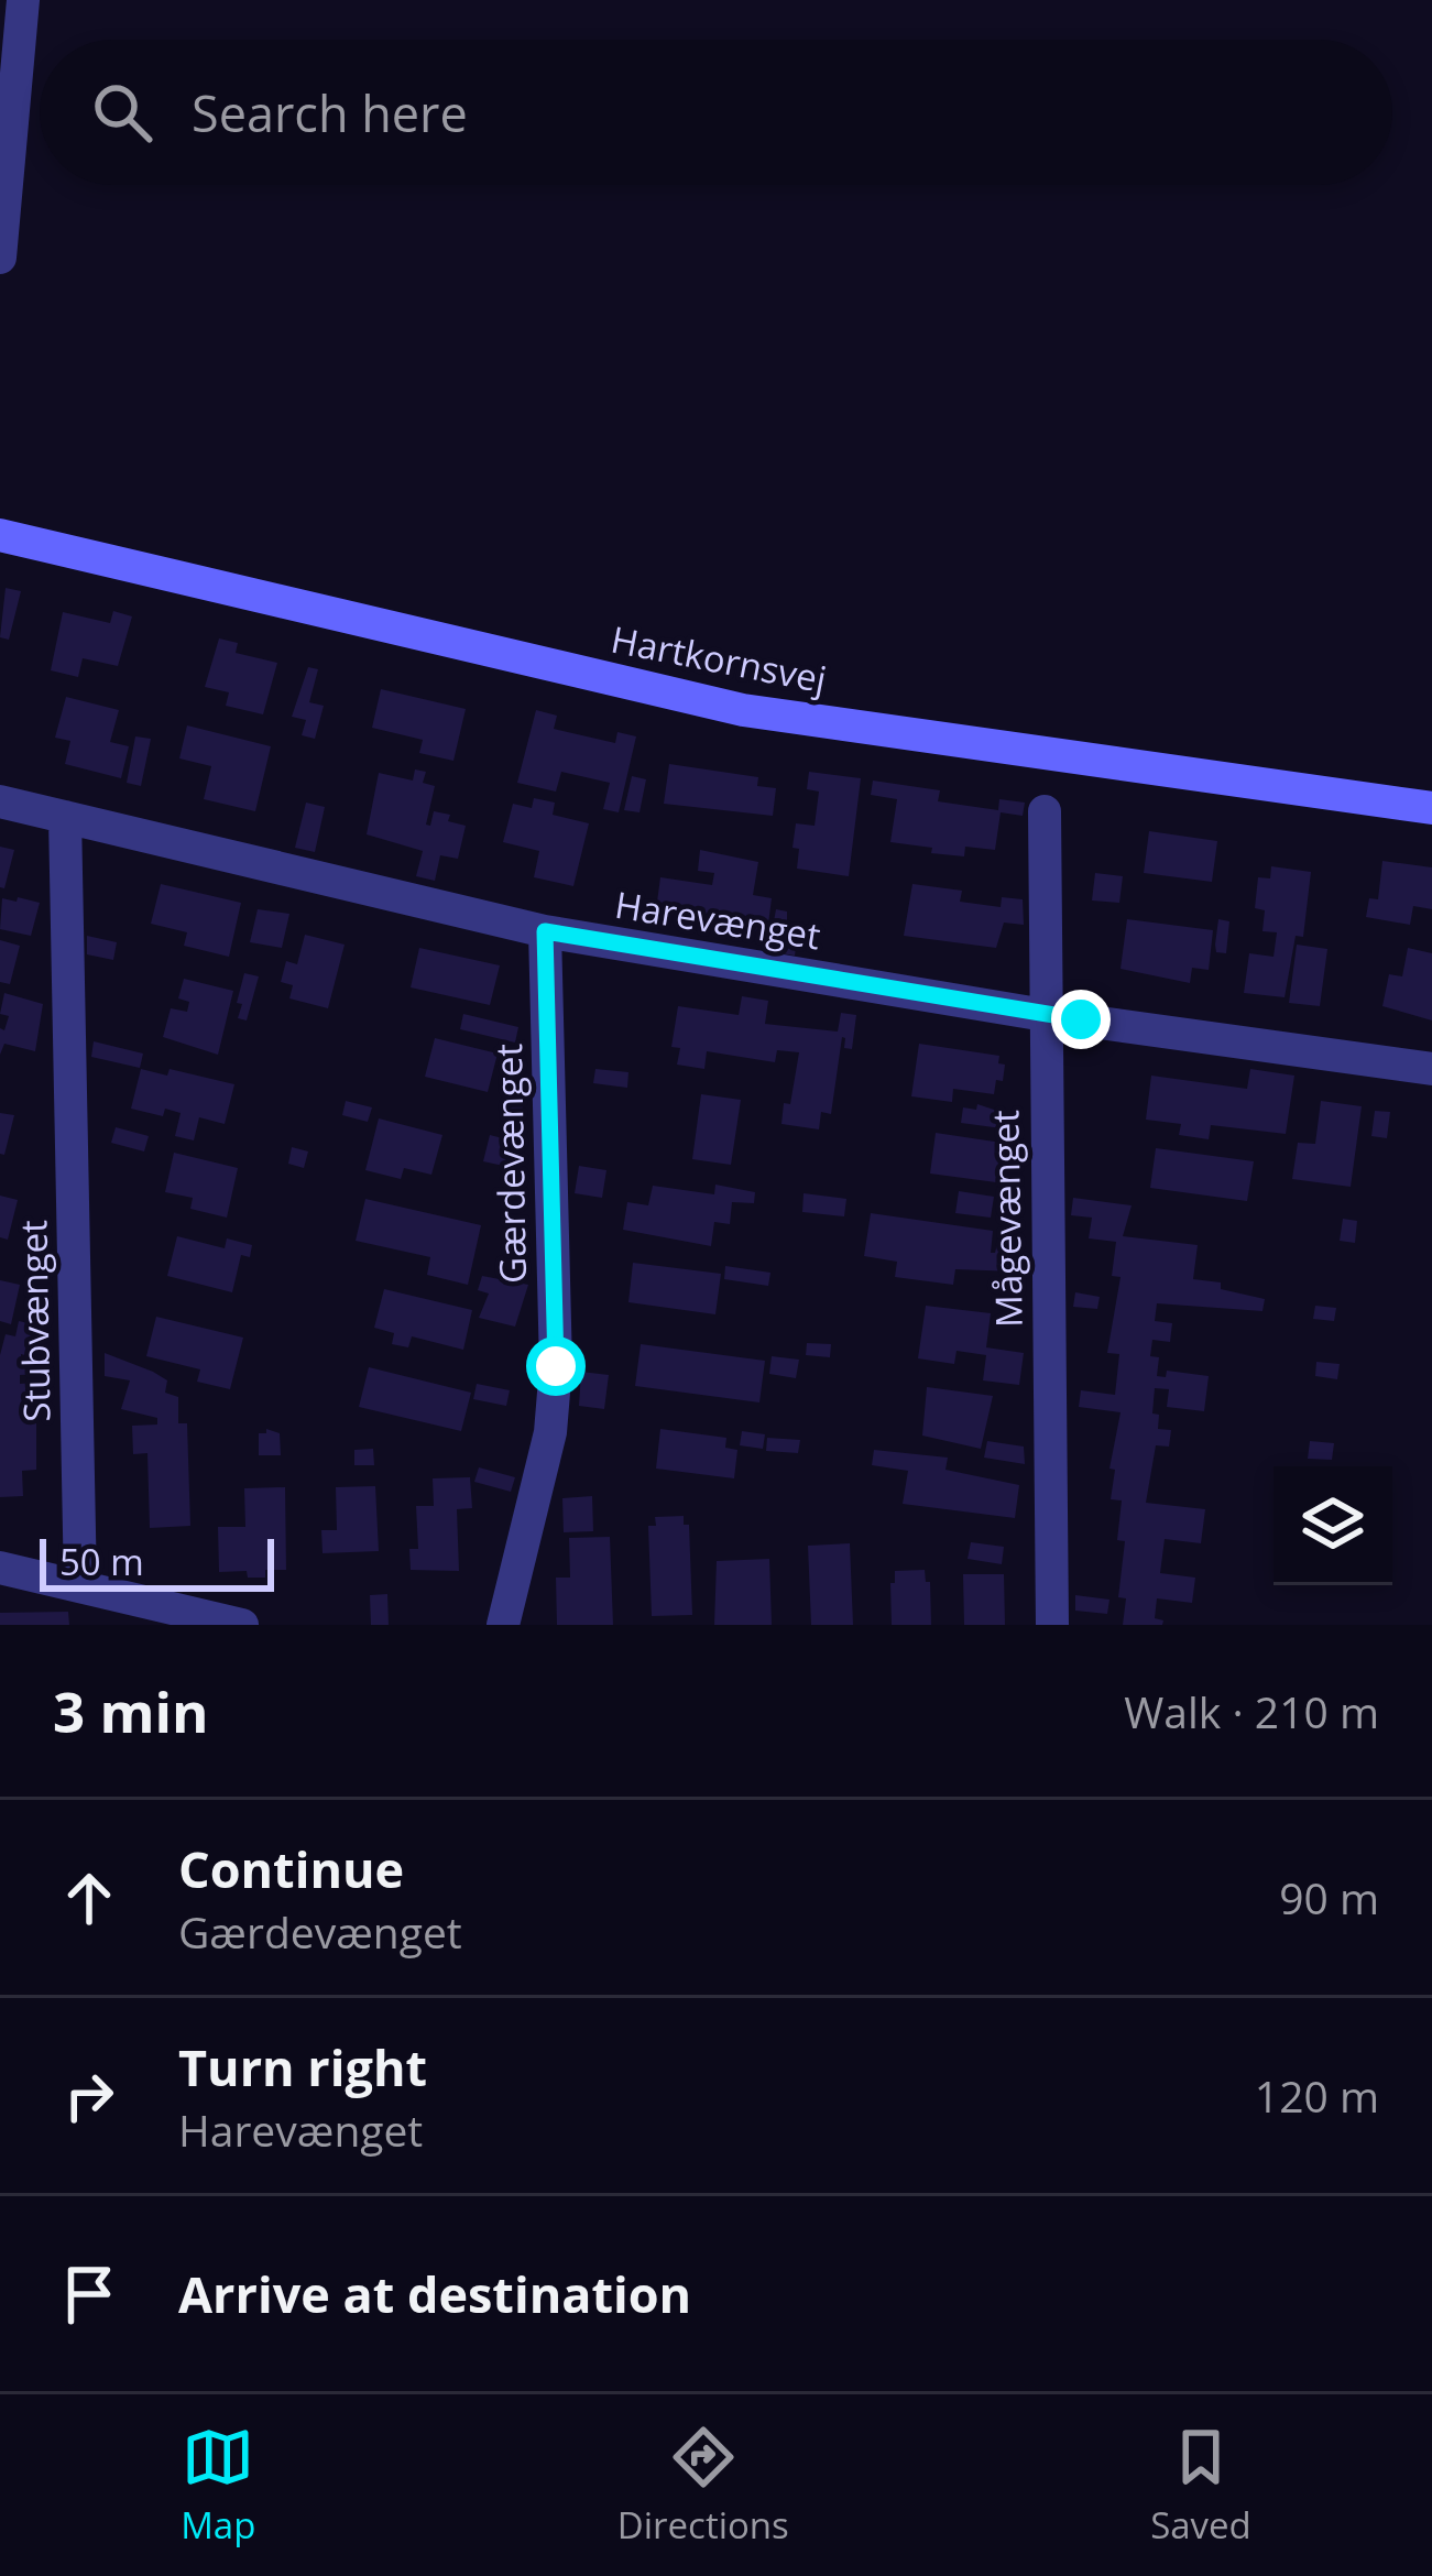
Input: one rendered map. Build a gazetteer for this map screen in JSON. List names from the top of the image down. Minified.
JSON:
{"streets":{"street":["Hartkornsvej","Harevænget","Gærdevænget","Mågevænget","Stubvænget"]},"crossings":[["Harevænget","Gærdevænget"],["Harevænget","Mågevænget"],["Harevænget","Stubvænget"]],"scale_bar":"50 m","page":{"search":"Search here","scale":"50 m","heading":["3 min","Walk · 210 m"],"list":[["Continue","Gærdevænget","90 m"],["Turn right","Harevænget","120 m"],"Arrive at destination"],"nav":["Map","Directions","Saved"]}}
